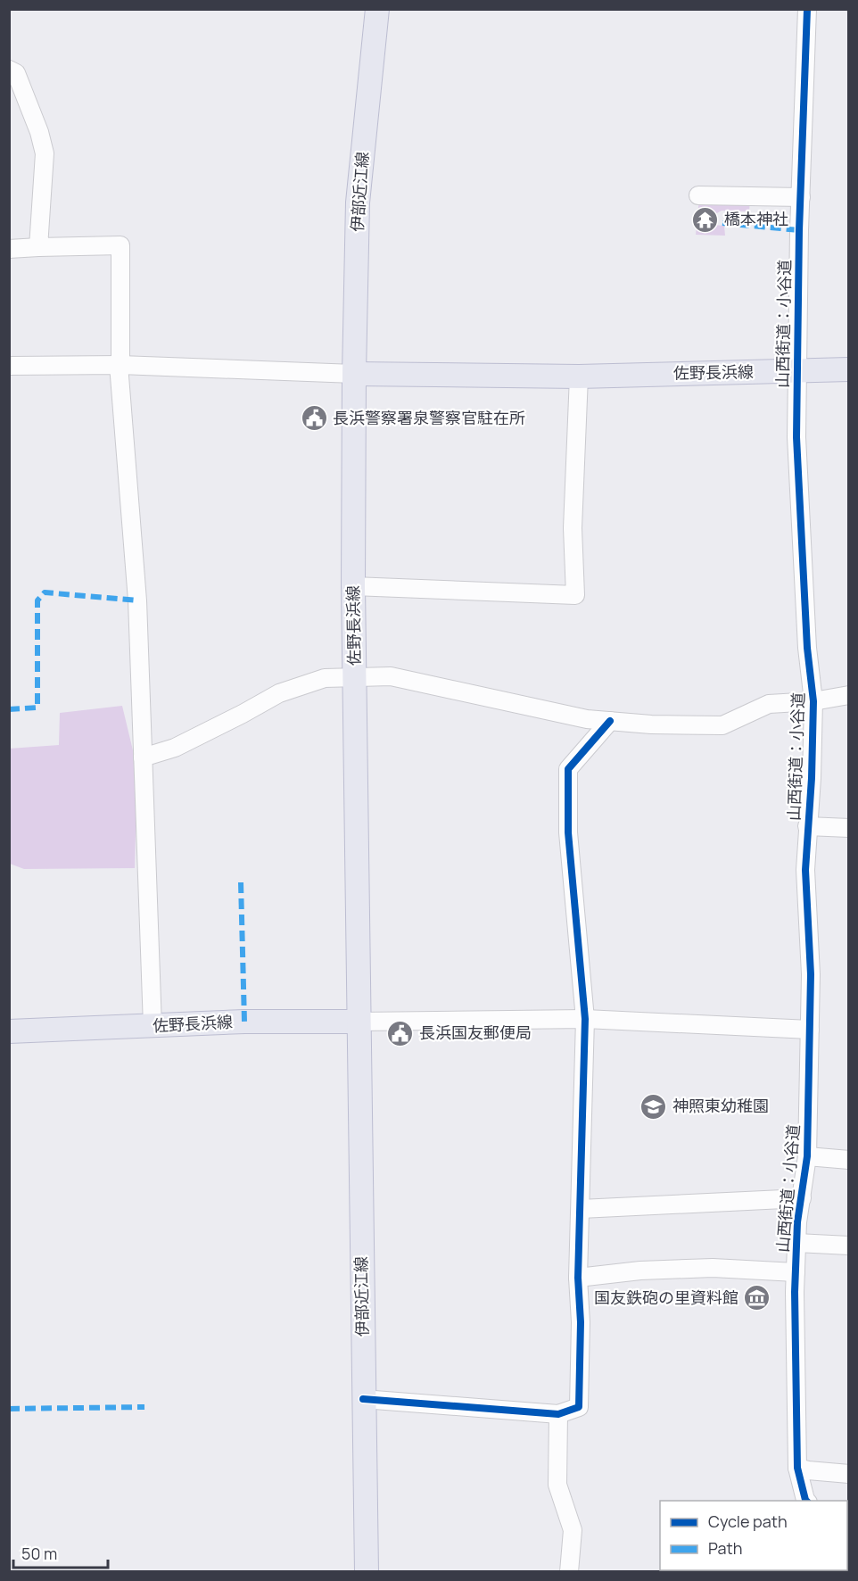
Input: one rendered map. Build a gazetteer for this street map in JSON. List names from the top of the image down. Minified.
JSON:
{"streets":{"main road":["伊部近江線","佐野長浜線"],"street":["山西街道：小谷道"]},"crossings":[["伊部近江線","佐野長浜線"],["山西街道：小谷道","佐野長浜線"]],"places":{"temple":["橋本神社"],"public building":["長浜警察署泉警察官駐在所","長浜国友郵便局"],"school or university":["神照東幼稚園"],"museum":["国友鉄砲の里資料館"]},"legend":["Cycle path","Path"],"scale_bar":"50 m"}
